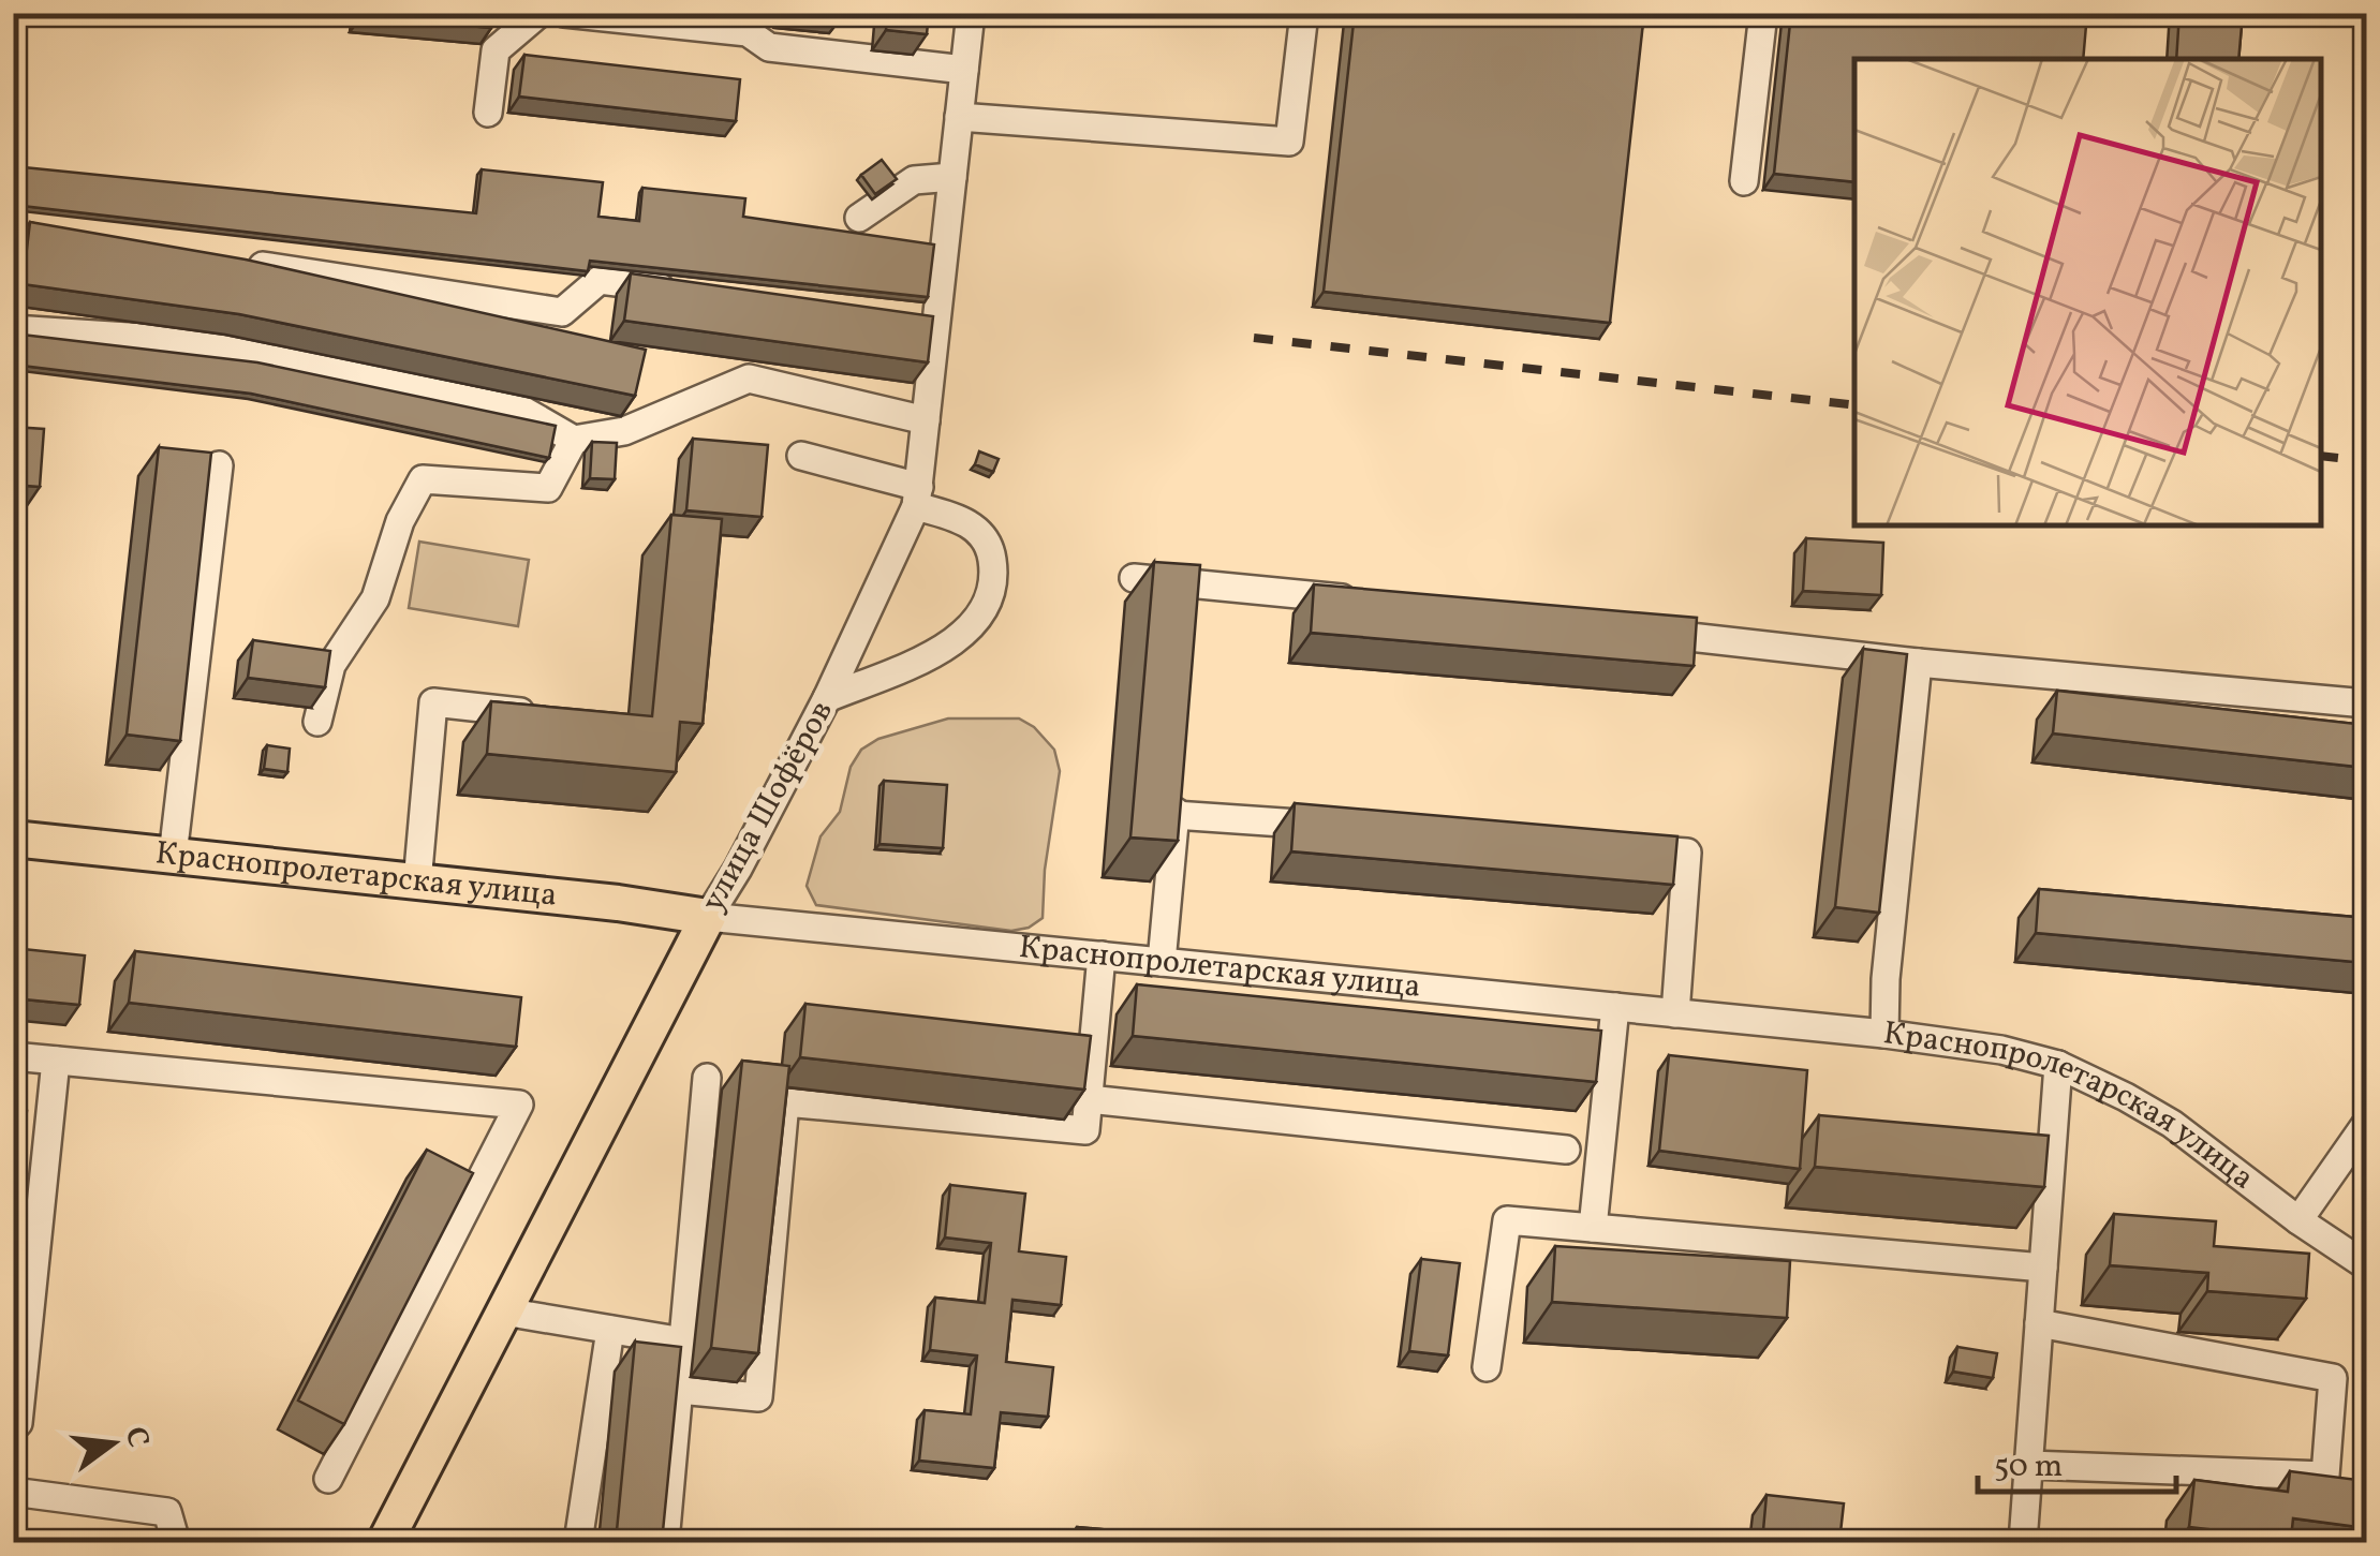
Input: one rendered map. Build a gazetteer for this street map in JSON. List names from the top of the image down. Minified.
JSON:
{"streets":{"main road":["улица Шофёров","Краснопролетарская улица"]},"crossings":[["улица Шофёров","Краснопролетарская улица"]],"scale_bar":"50 m","north":"right"}
